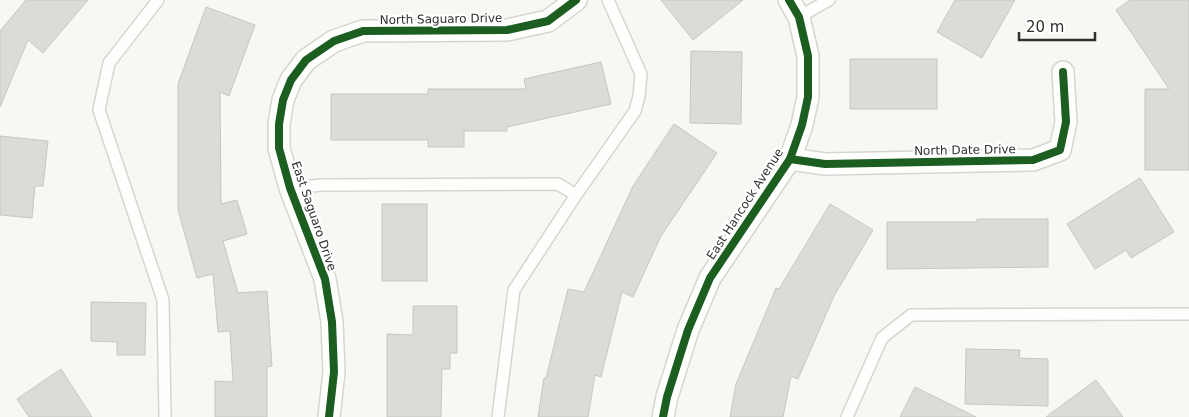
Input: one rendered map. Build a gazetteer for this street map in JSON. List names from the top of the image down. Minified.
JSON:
{"streets":{"street":["North Saguaro Drive","North Date Drive","East Hancock Avenue","East Saguaro Drive"]},"crossings":[["North Saguaro Drive","East Saguaro Drive"],["North Date Drive","East Hancock Avenue"]],"scale_bar":"20 m"}
